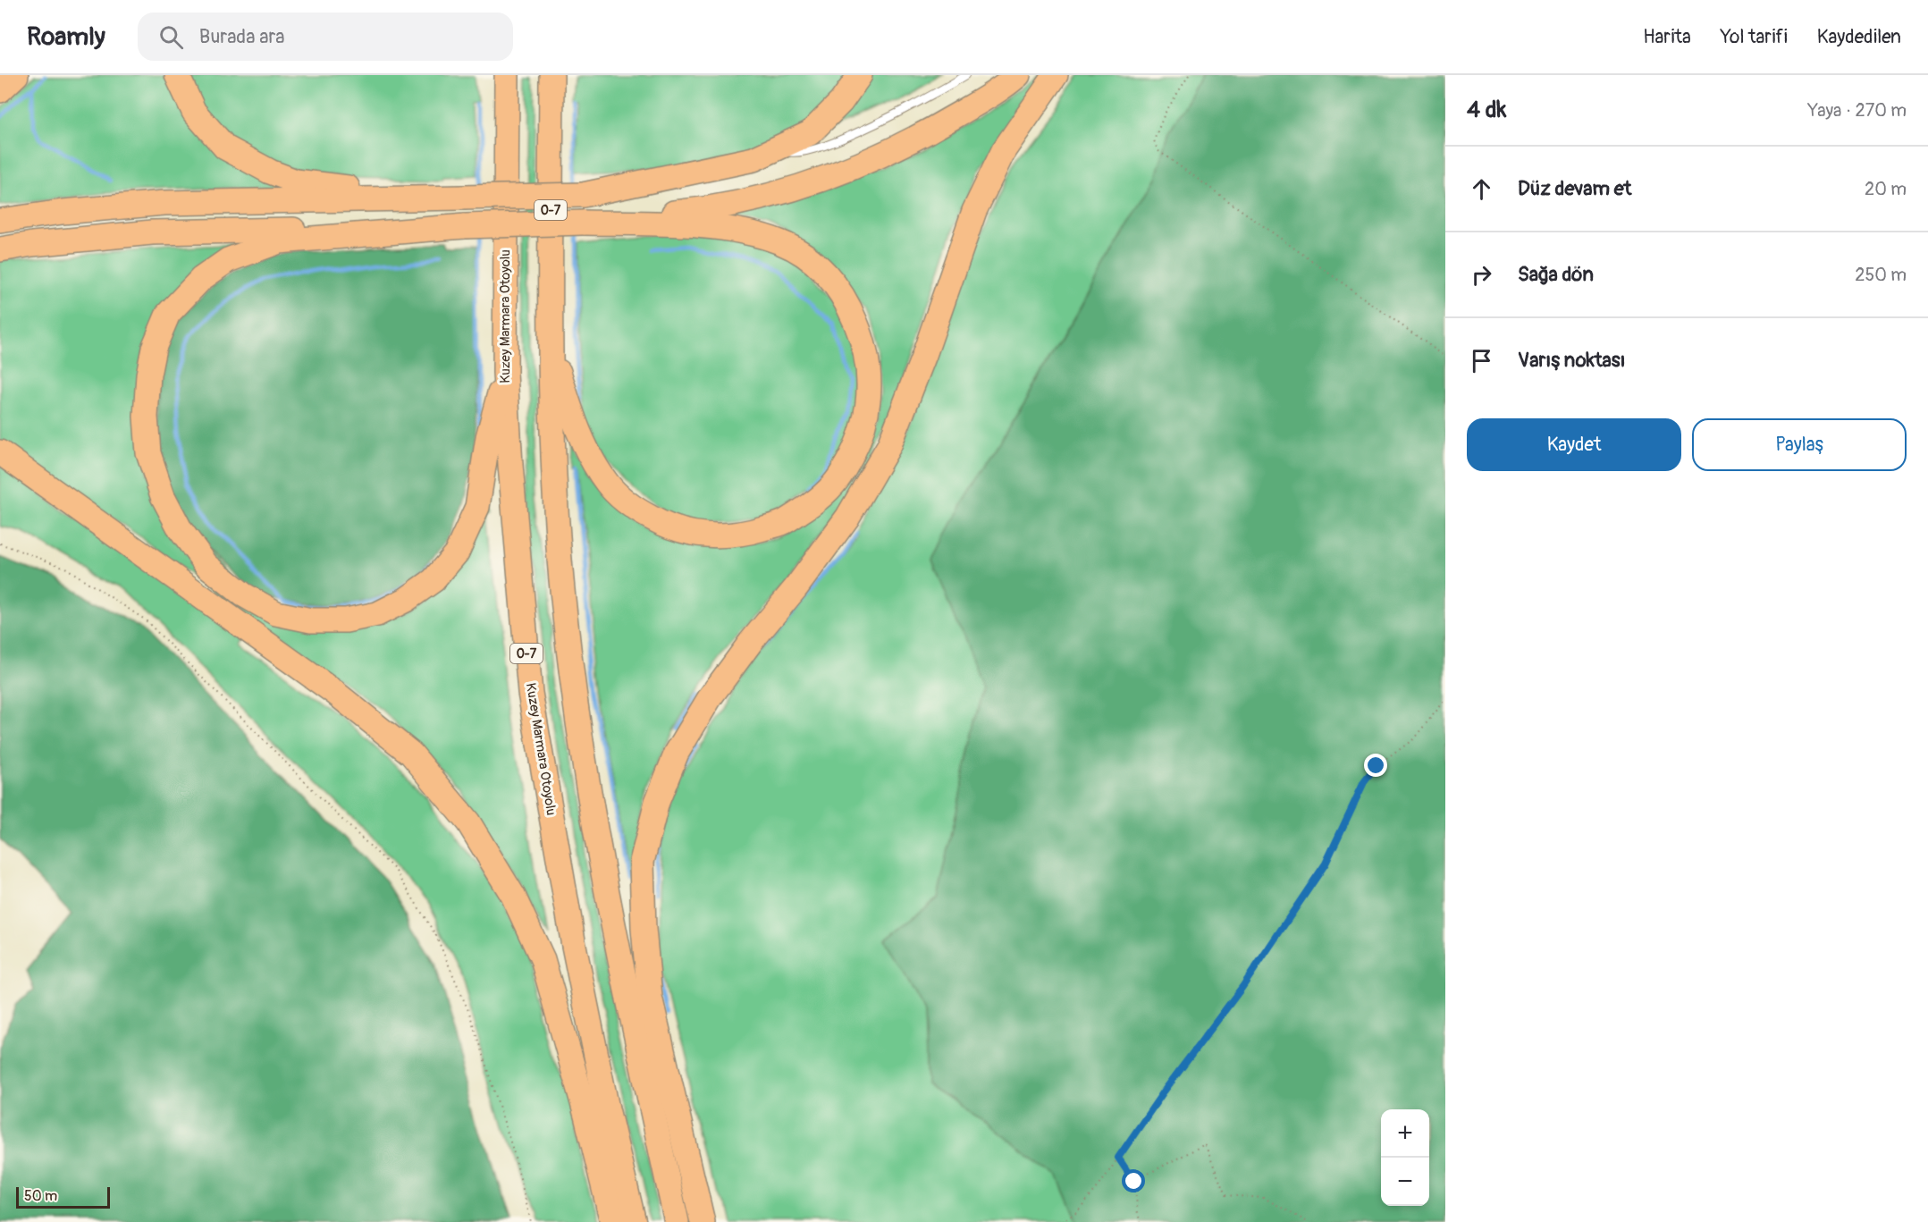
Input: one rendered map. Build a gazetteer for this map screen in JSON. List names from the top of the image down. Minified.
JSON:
{"streets":{"highway":["O-7","Kuzey Marmara Otoyolu"]},"scale_bar":"50 m","page":{"header":"Roamly","search":"Burada ara","nav":["Harita","Yol tarifi","Kaydedilen"],"heading":["4 dk","Yaya · 270 m"],"list":[["Düz devam et","20 m"],["Sağa dön","250 m"],"Varış noktası"],"buttons":["Kaydet","Paylaş"],"map_buttons":["+","−"],"scale":"50 m"}}
